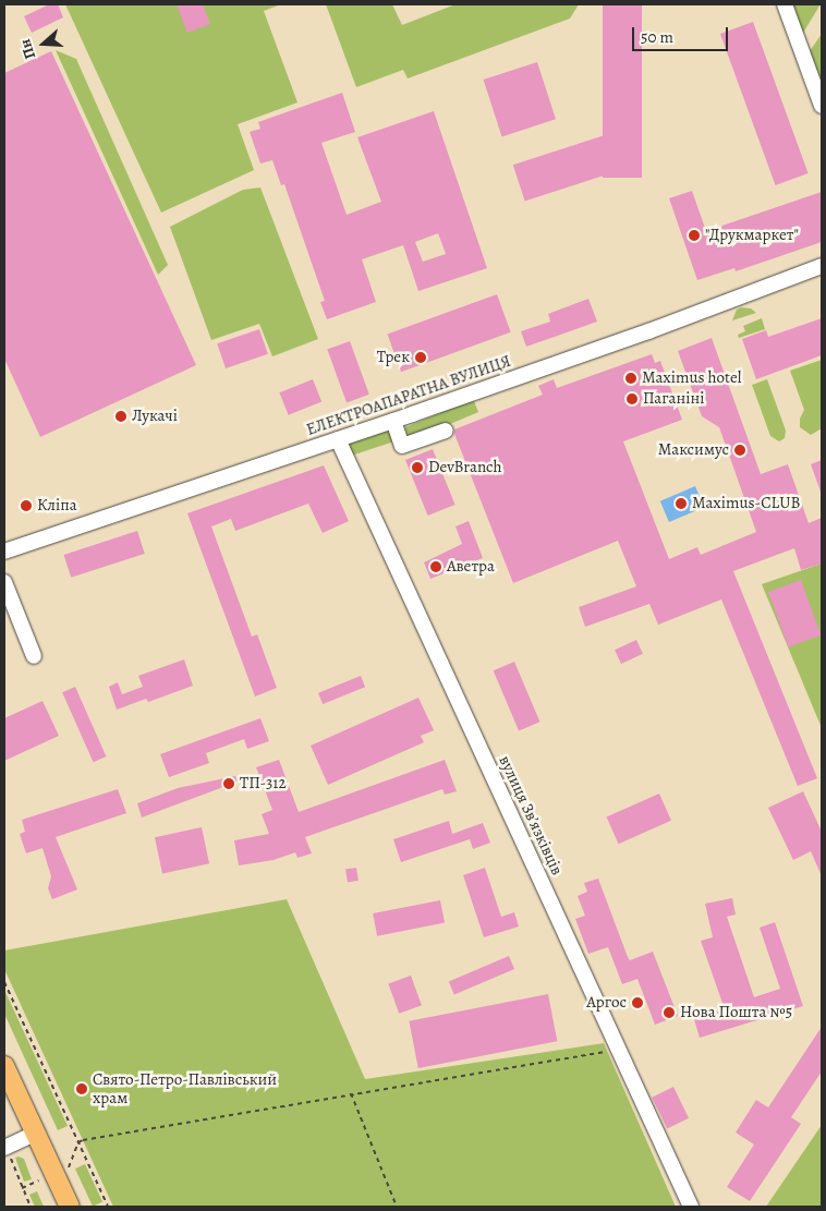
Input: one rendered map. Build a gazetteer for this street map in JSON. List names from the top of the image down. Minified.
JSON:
{"streets":{"street":["ЕЛЕКТРОАПАРАТНА ВУЛИЦЯ","вулиця Звʼязківців"]},"crossings":[["ЕЛЕКТРОАПАРАТНА ВУЛИЦЯ","вулиця Звʼязківців"]],"places":["\"Друкмаркет\"","Трек","Maximus hotel","Паганіні","Лукачі","Максимус","DevBranch","Maximus-CLUB","Кліпа","Аветра","ТП-312","Аргос","Нова Пошта №5","Свято-Петро-Павлівський храм"],"scale_bar":"50 m","north":"left"}
